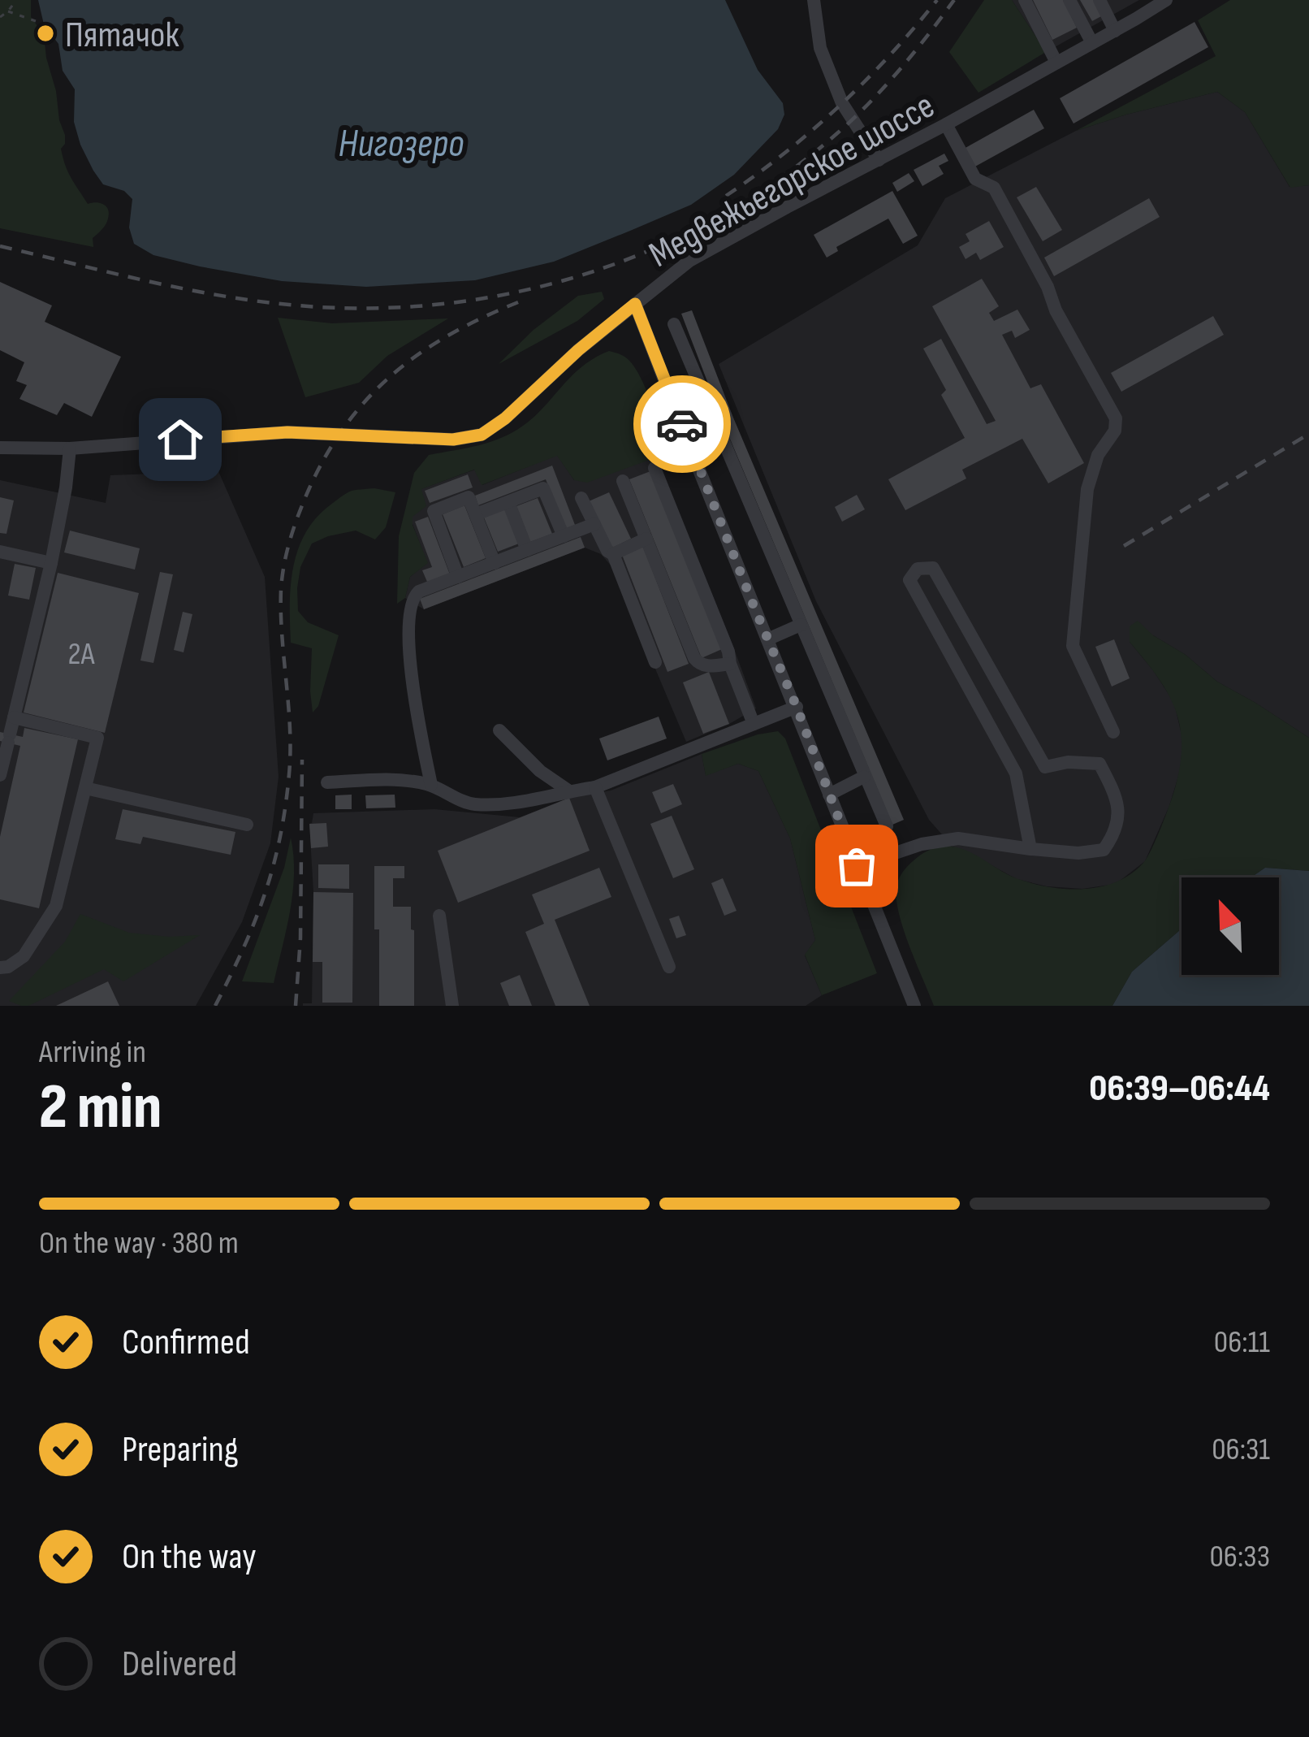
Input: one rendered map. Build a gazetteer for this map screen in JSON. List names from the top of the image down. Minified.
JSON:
{"streets":{"street":["Медвежьегорское шоссе"]},"water":["Нигозеро"],"places":["Пятачок"],"house_numbers":["2А"],"north":"top left","page":{"heading":["2 min","Arriving in","06:39–06:44"],"bar":"On the way · 380 m","list":[["Confirmed","06:11"],["Preparing","06:31"],["On the way","06:33"],"Delivered"]}}
